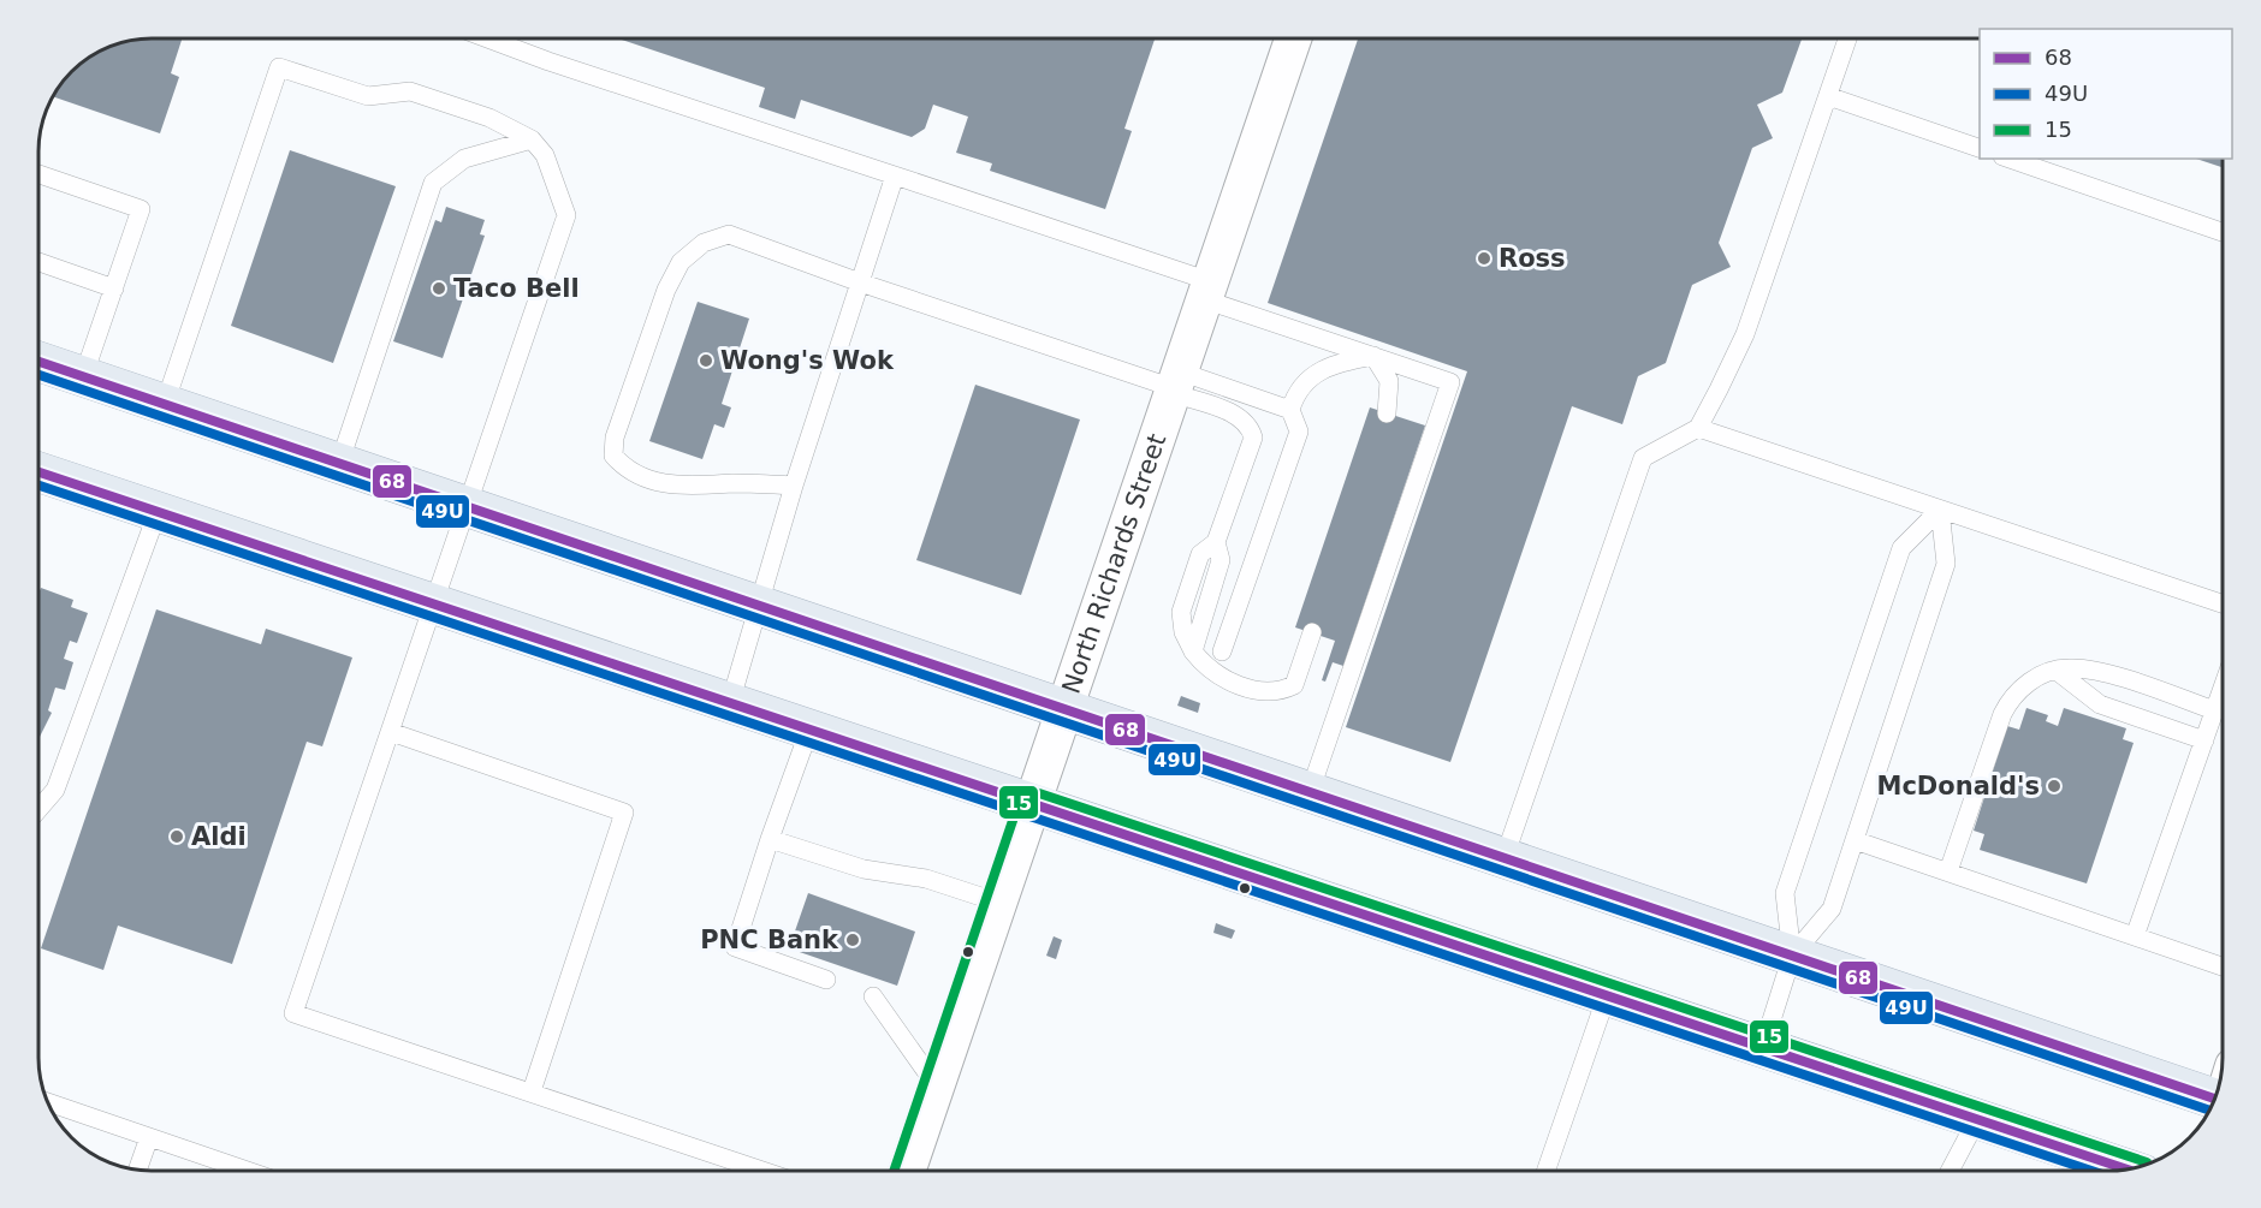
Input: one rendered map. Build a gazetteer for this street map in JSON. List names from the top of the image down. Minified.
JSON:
{"streets":{"street":["North Richards Street"]},"places":["Ross","Taco Bell","Wong's Wok","McDonald's","Aldi","PNC Bank"],"lines":["transit line 68","transit line 49U","transit line 15"],"legend":["68","49U","15"]}
